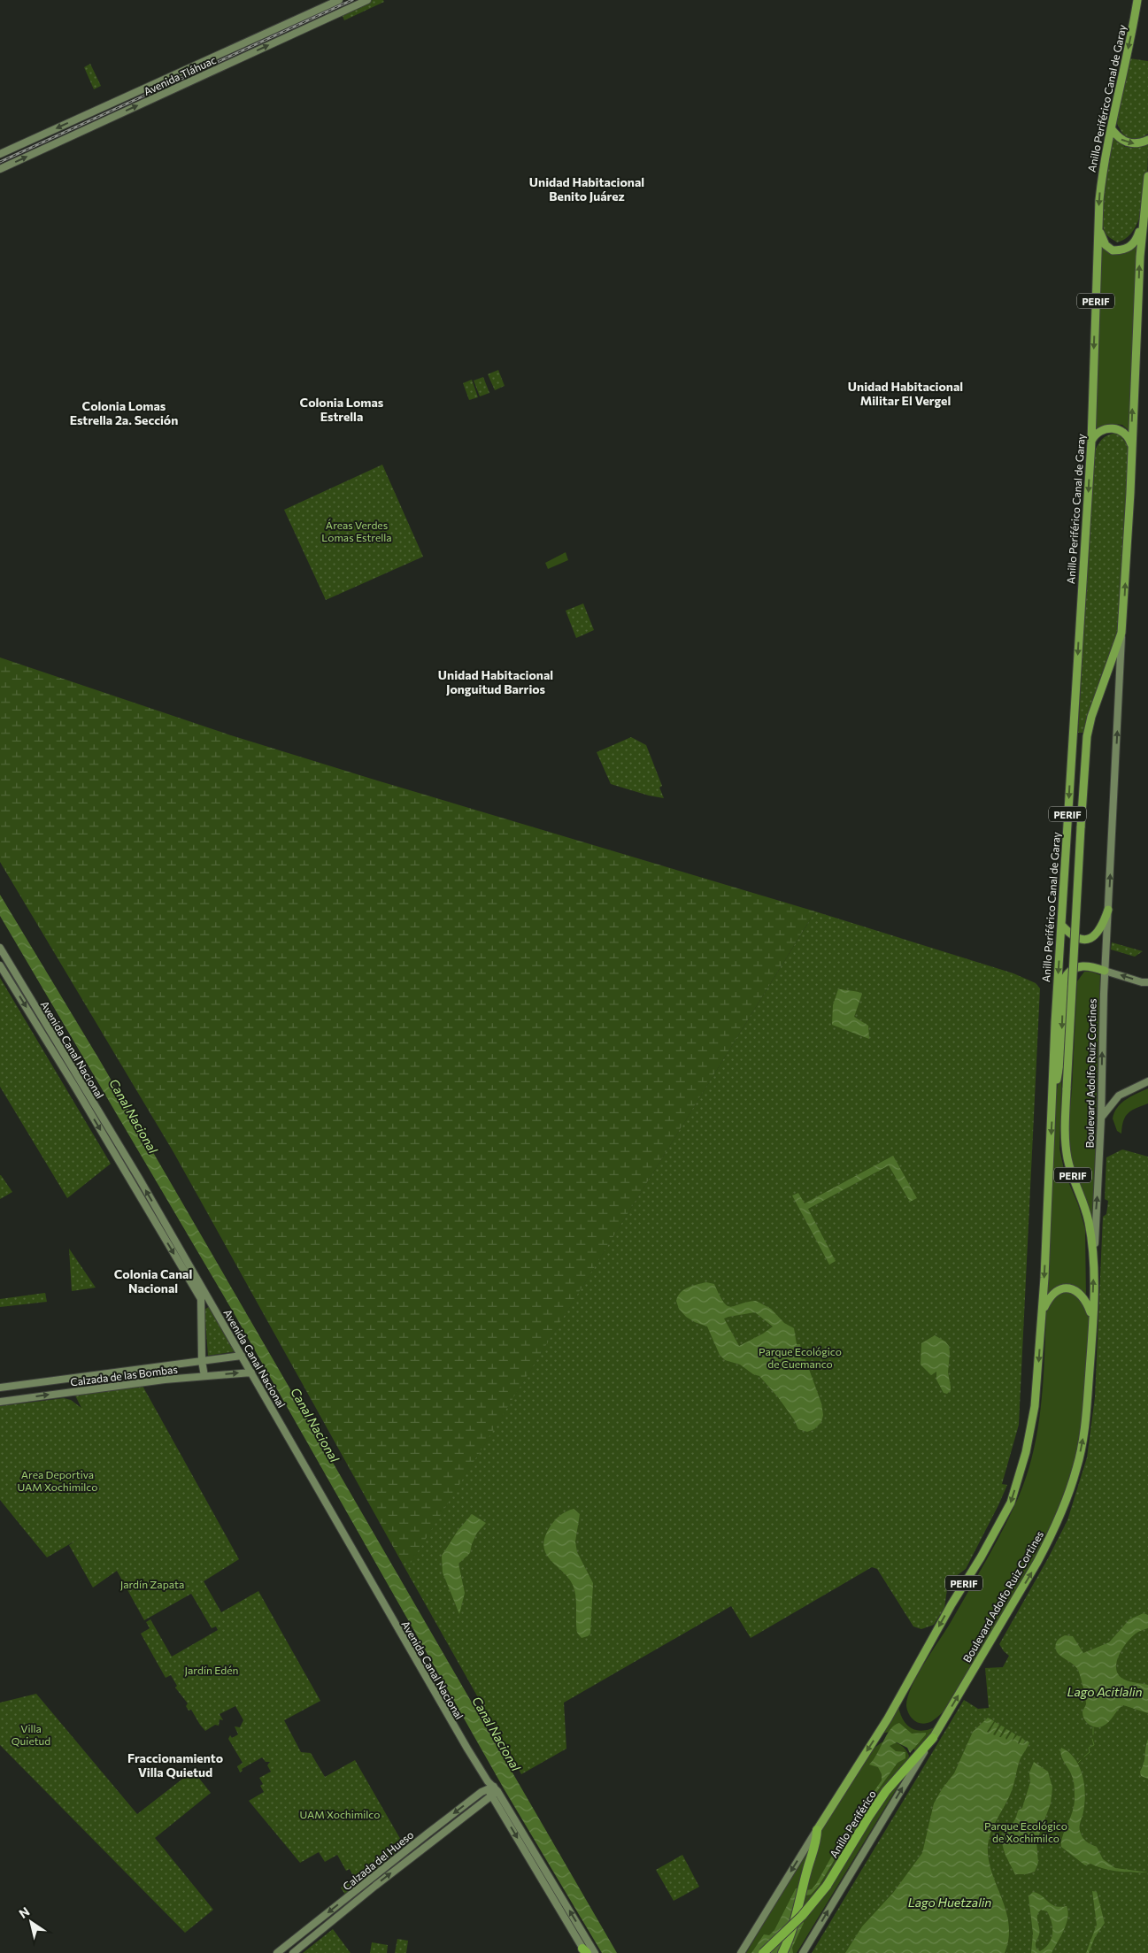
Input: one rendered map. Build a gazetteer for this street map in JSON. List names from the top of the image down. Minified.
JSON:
{"streets":{"highway":["Anillo Periférico Canal de Garay","PERIF","Boulevard Adolfo Ruiz Cortines","Anillo Periférico"],"main road":["Avenida Tláhuac","Avenida Canal Nacional","Calzada de las Bombas","Calzada del Hueso"]},"crossings":[["Anillo Periférico Canal de Garay","PERIF"],["PERIF","Boulevard Adolfo Ruiz Cortines"],["PERIF","Anillo Periférico"],["Avenida Canal Nacional","Calzada de las Bombas"],["Avenida Canal Nacional","Calzada del Hueso"],["Boulevard Adolfo Ruiz Cortines","Anillo Periférico"]],"districts":["Unidad Habitacional Benito Juárez","Unidad Habitacional Militar El Vergel","Colonia Lomas Estrella","Colonia Lomas Estrella 2a. Sección","Unidad Habitacional Jonguitud Barrios","Colonia Canal Nacional","Fraccionamiento Villa Quietud"],"water":["Canal Nacional","Lago Acitlalin","Lago Huetzalin"],"parks":["Áreas Verdes Lomas Estrella","Parque Ecológico de Cuemanco","Area Deportiva UAM Xochimilco","Jardín Zapata","Jardín Edén","Villa Quietud","UAM Xochimilco","Parque Ecológico de Xochimilco"],"north":"top left"}
